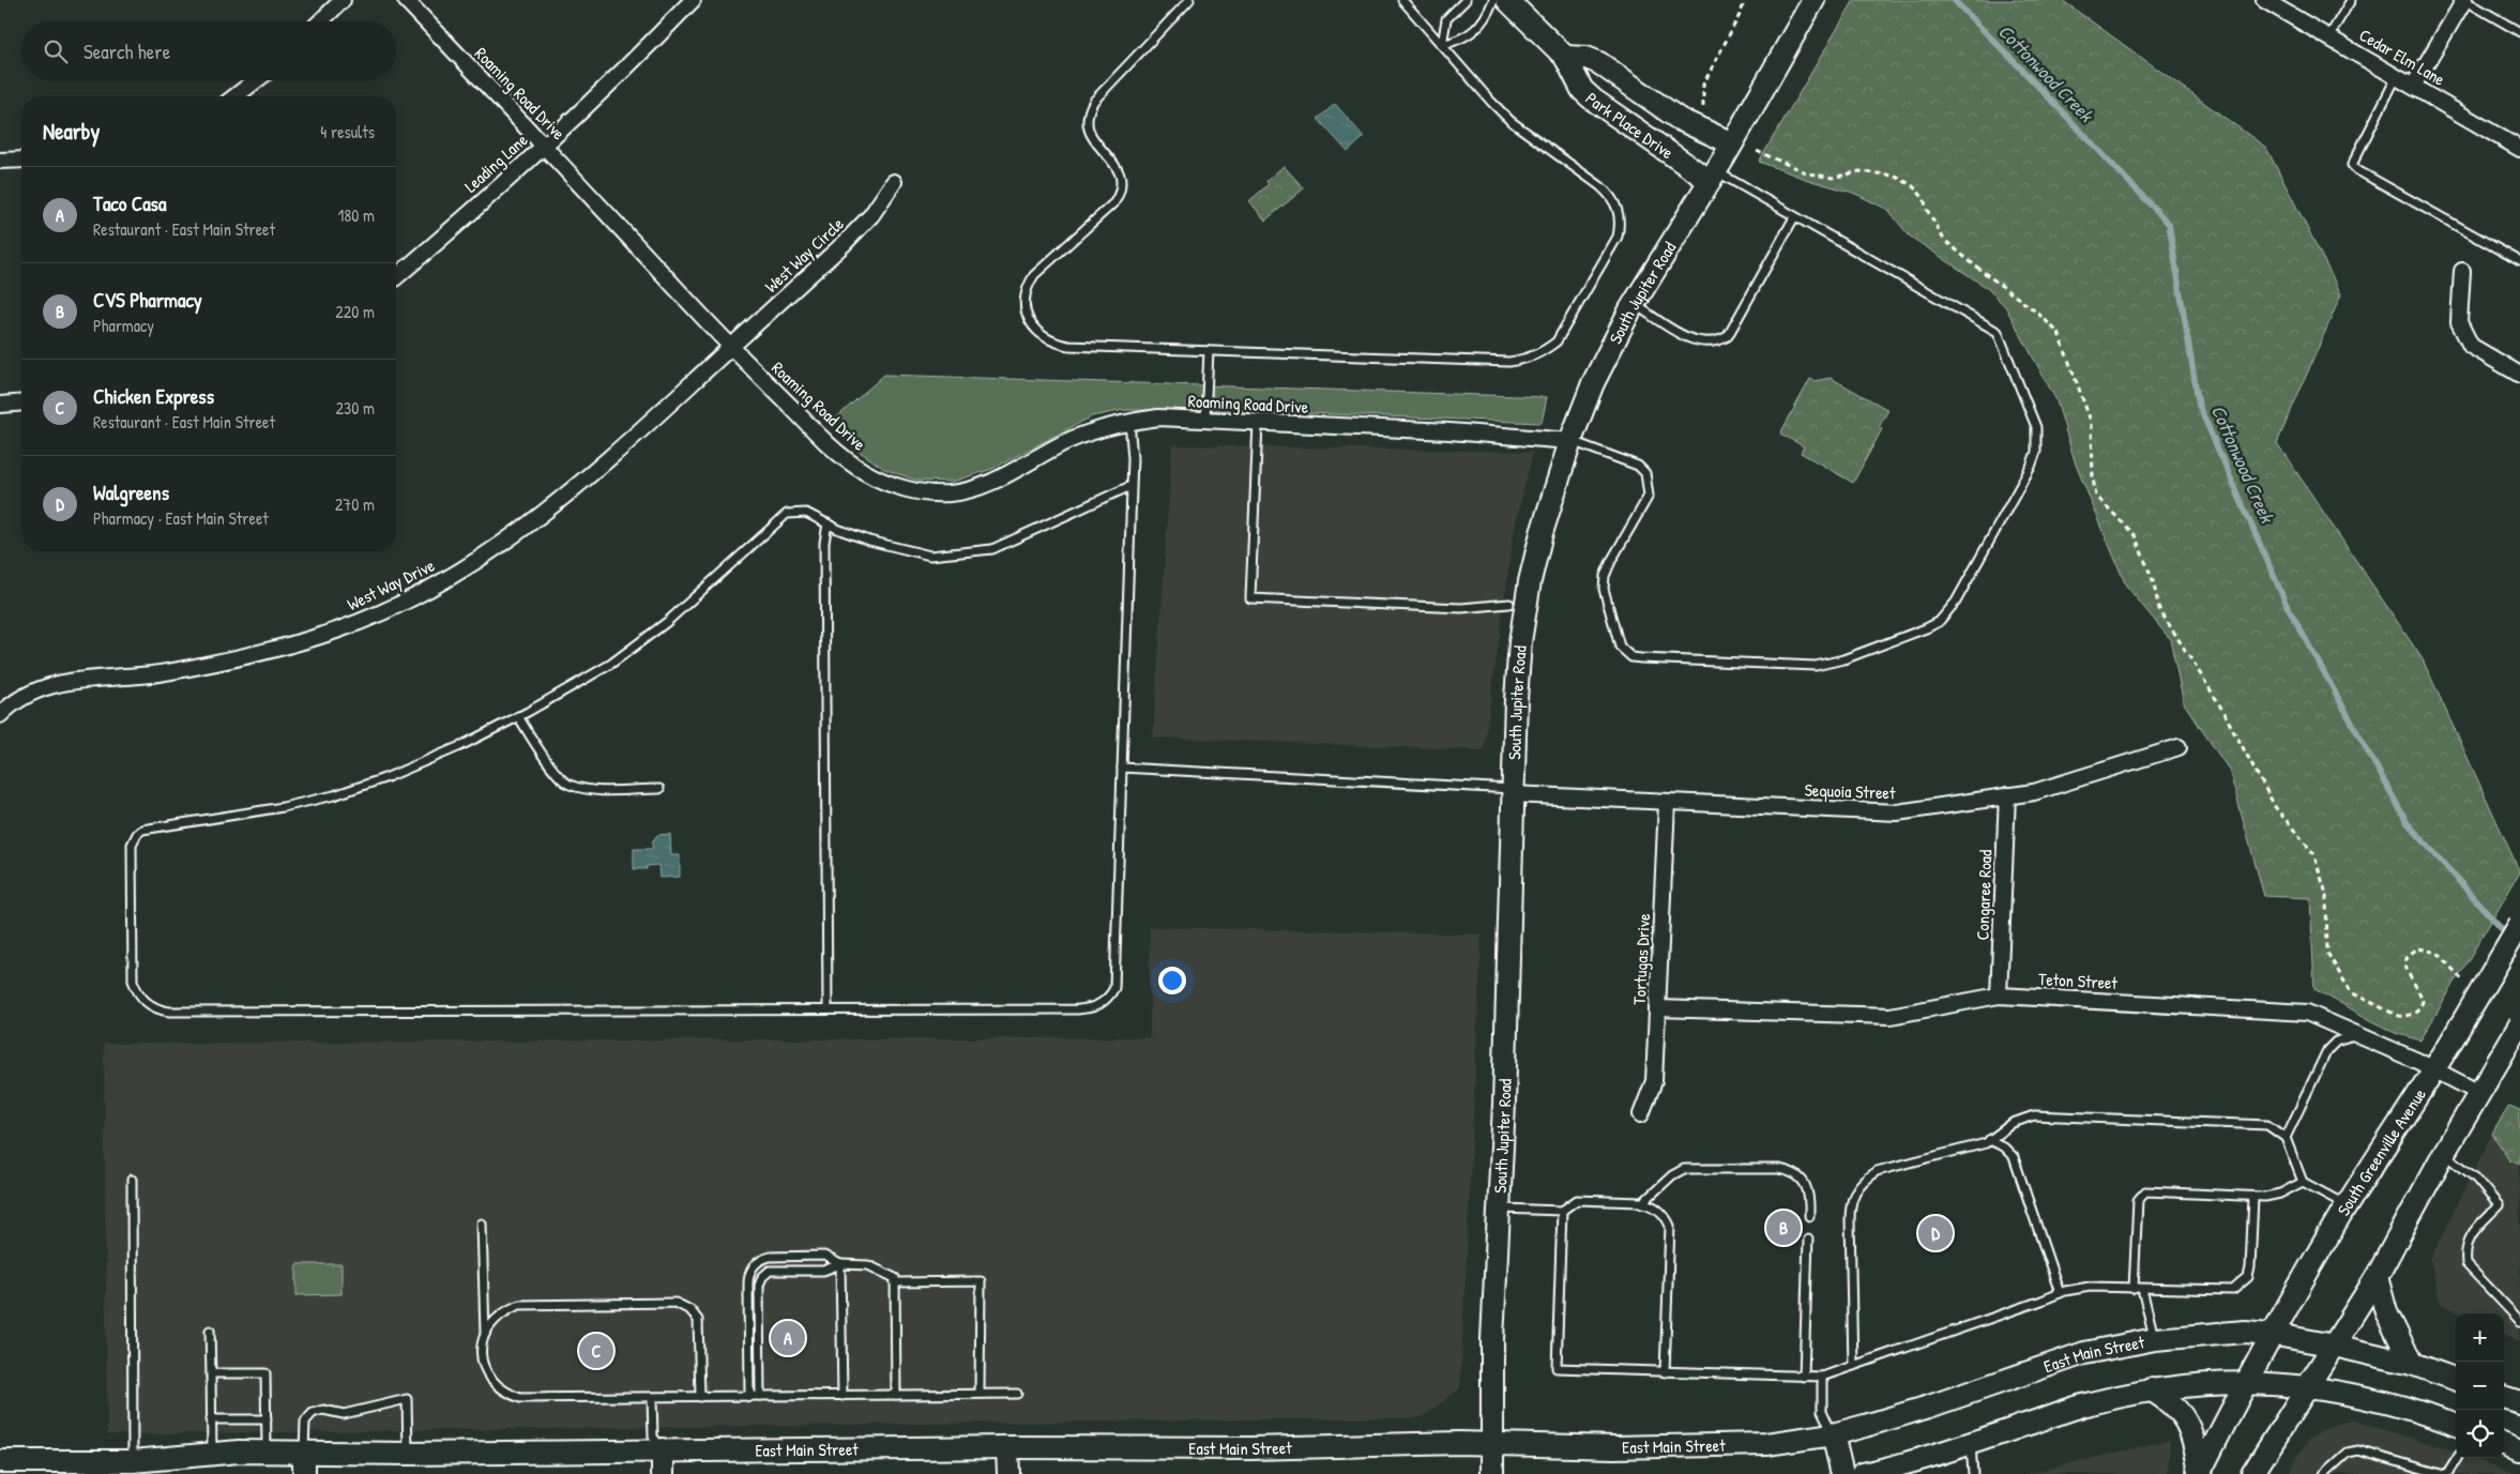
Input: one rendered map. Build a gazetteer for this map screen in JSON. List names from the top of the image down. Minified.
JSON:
{"streets":{"main road":["Park Place Drive","South Jupiter Road","South Greenville Avenue","East Main Street"],"street":["Cedar Elm Lane","Roaming Road Drive","Leading Lane","West Way Circle","West Way Drive","Sequoia Street","Congaree Road","Tortugas Drive","Teton Street"]},"crossings":[["Roaming Road Drive","Leading Lane"],["Roaming Road Drive","West Way Circle"],["Roaming Road Drive","South Jupiter Road"],["Roaming Road Drive","West Way Drive"],["Park Place Drive","South Jupiter Road"],["West Way Circle","West Way Drive"],["South Jupiter Road","Sequoia Street"],["South Jupiter Road","East Main Street"],["Sequoia Street","Congaree Road"],["Sequoia Street","Tortugas Drive"],["Congaree Road","Teton Street"],["Tortugas Drive","Teton Street"],["Teton Street","South Greenville Avenue"],["South Greenville Avenue","East Main Street"]],"water":["Cottonwood Creek"],"page":{"search":"Search here","heading":["Nearby","4 results"],"list":[{"mark":"A","name":"Taco Casa","note":"Restaurant · East Main Street","value":"180 m"},{"mark":"B","name":"CVS Pharmacy","note":"Pharmacy","value":"220 m"},{"mark":"C","name":"Chicken Express","note":"Restaurant · East Main Street","value":"230 m"},{"mark":"D","name":"Walgreens","note":"Pharmacy · East Main Street","value":"270 m"}],"pins":["B","D","A","C"],"map_buttons":["+","−"]}}
